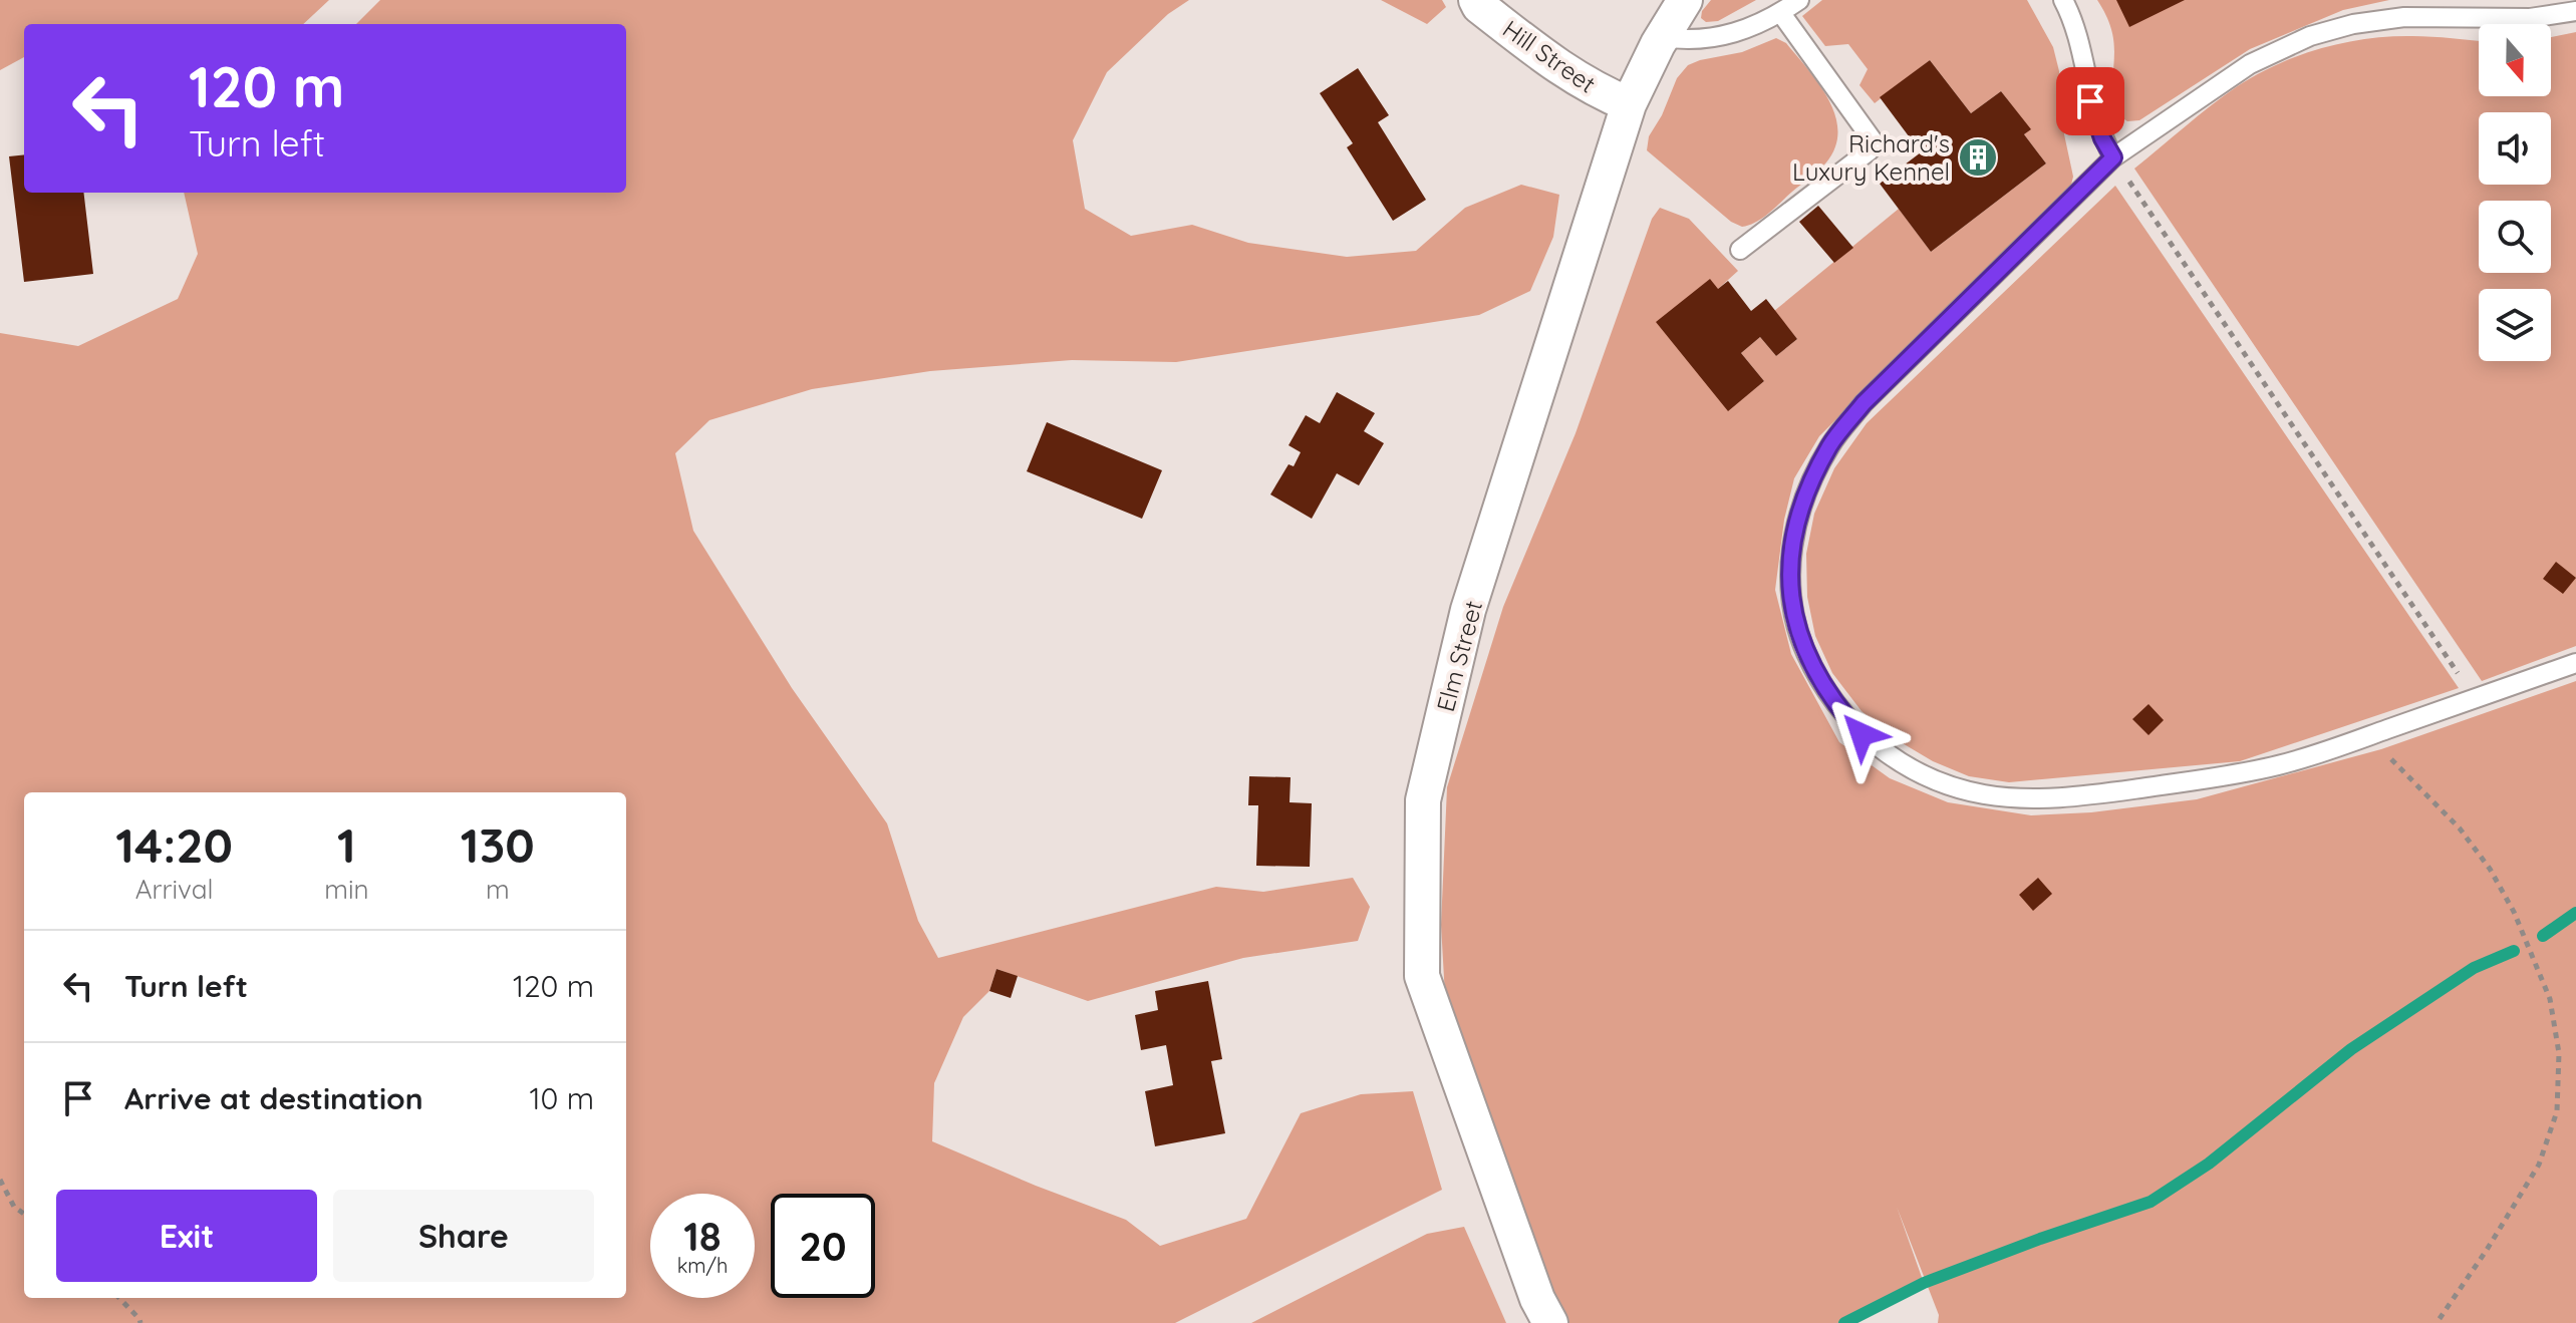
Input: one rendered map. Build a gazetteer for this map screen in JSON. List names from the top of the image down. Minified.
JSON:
{"streets":{"street":["Hill Street","Elm Street"]},"crossings":[["Hill Street","Elm Street"]],"places":{"building":["Richard's Luxury Kennel"]},"north":"bottom","page":{"turn":["120 m","Turn left"],"eta":["14:20","Arrival","1","min","130","m"],"list":[{"name":"Turn left","value":"120 m"},{"name":"Arrive at destination","value":"10 m"}],"buttons":["Exit","Share"],"speed":"18 km/h","limit":"20"}}
